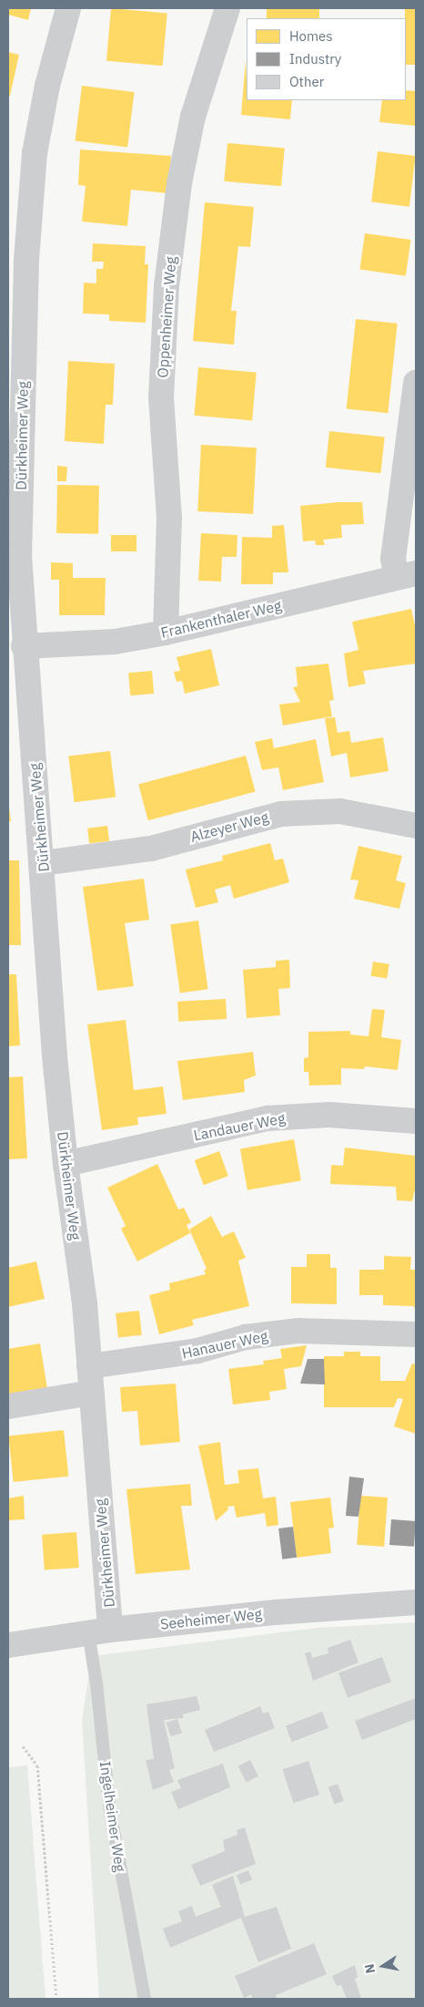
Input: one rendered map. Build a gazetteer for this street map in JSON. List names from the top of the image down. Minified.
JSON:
{"streets":{"street":["Oppenheimer Weg","Dürkheimer Weg","Frankenthaler Weg","Alzeyer Weg","Landauer Weg","Hanauer Weg","Seeheimer Weg"],"lane":["Ingelheimer Weg"]},"crossings":[["Oppenheimer Weg","Frankenthaler Weg"],["Dürkheimer Weg","Frankenthaler Weg"],["Dürkheimer Weg","Alzeyer Weg"],["Dürkheimer Weg","Landauer Weg"],["Dürkheimer Weg","Hanauer Weg"],["Dürkheimer Weg","Seeheimer Weg"],["Dürkheimer Weg","Ingelheimer Weg"],["Seeheimer Weg","Ingelheimer Weg"]],"legend":["Homes","Industry","Other"],"north":"left"}
